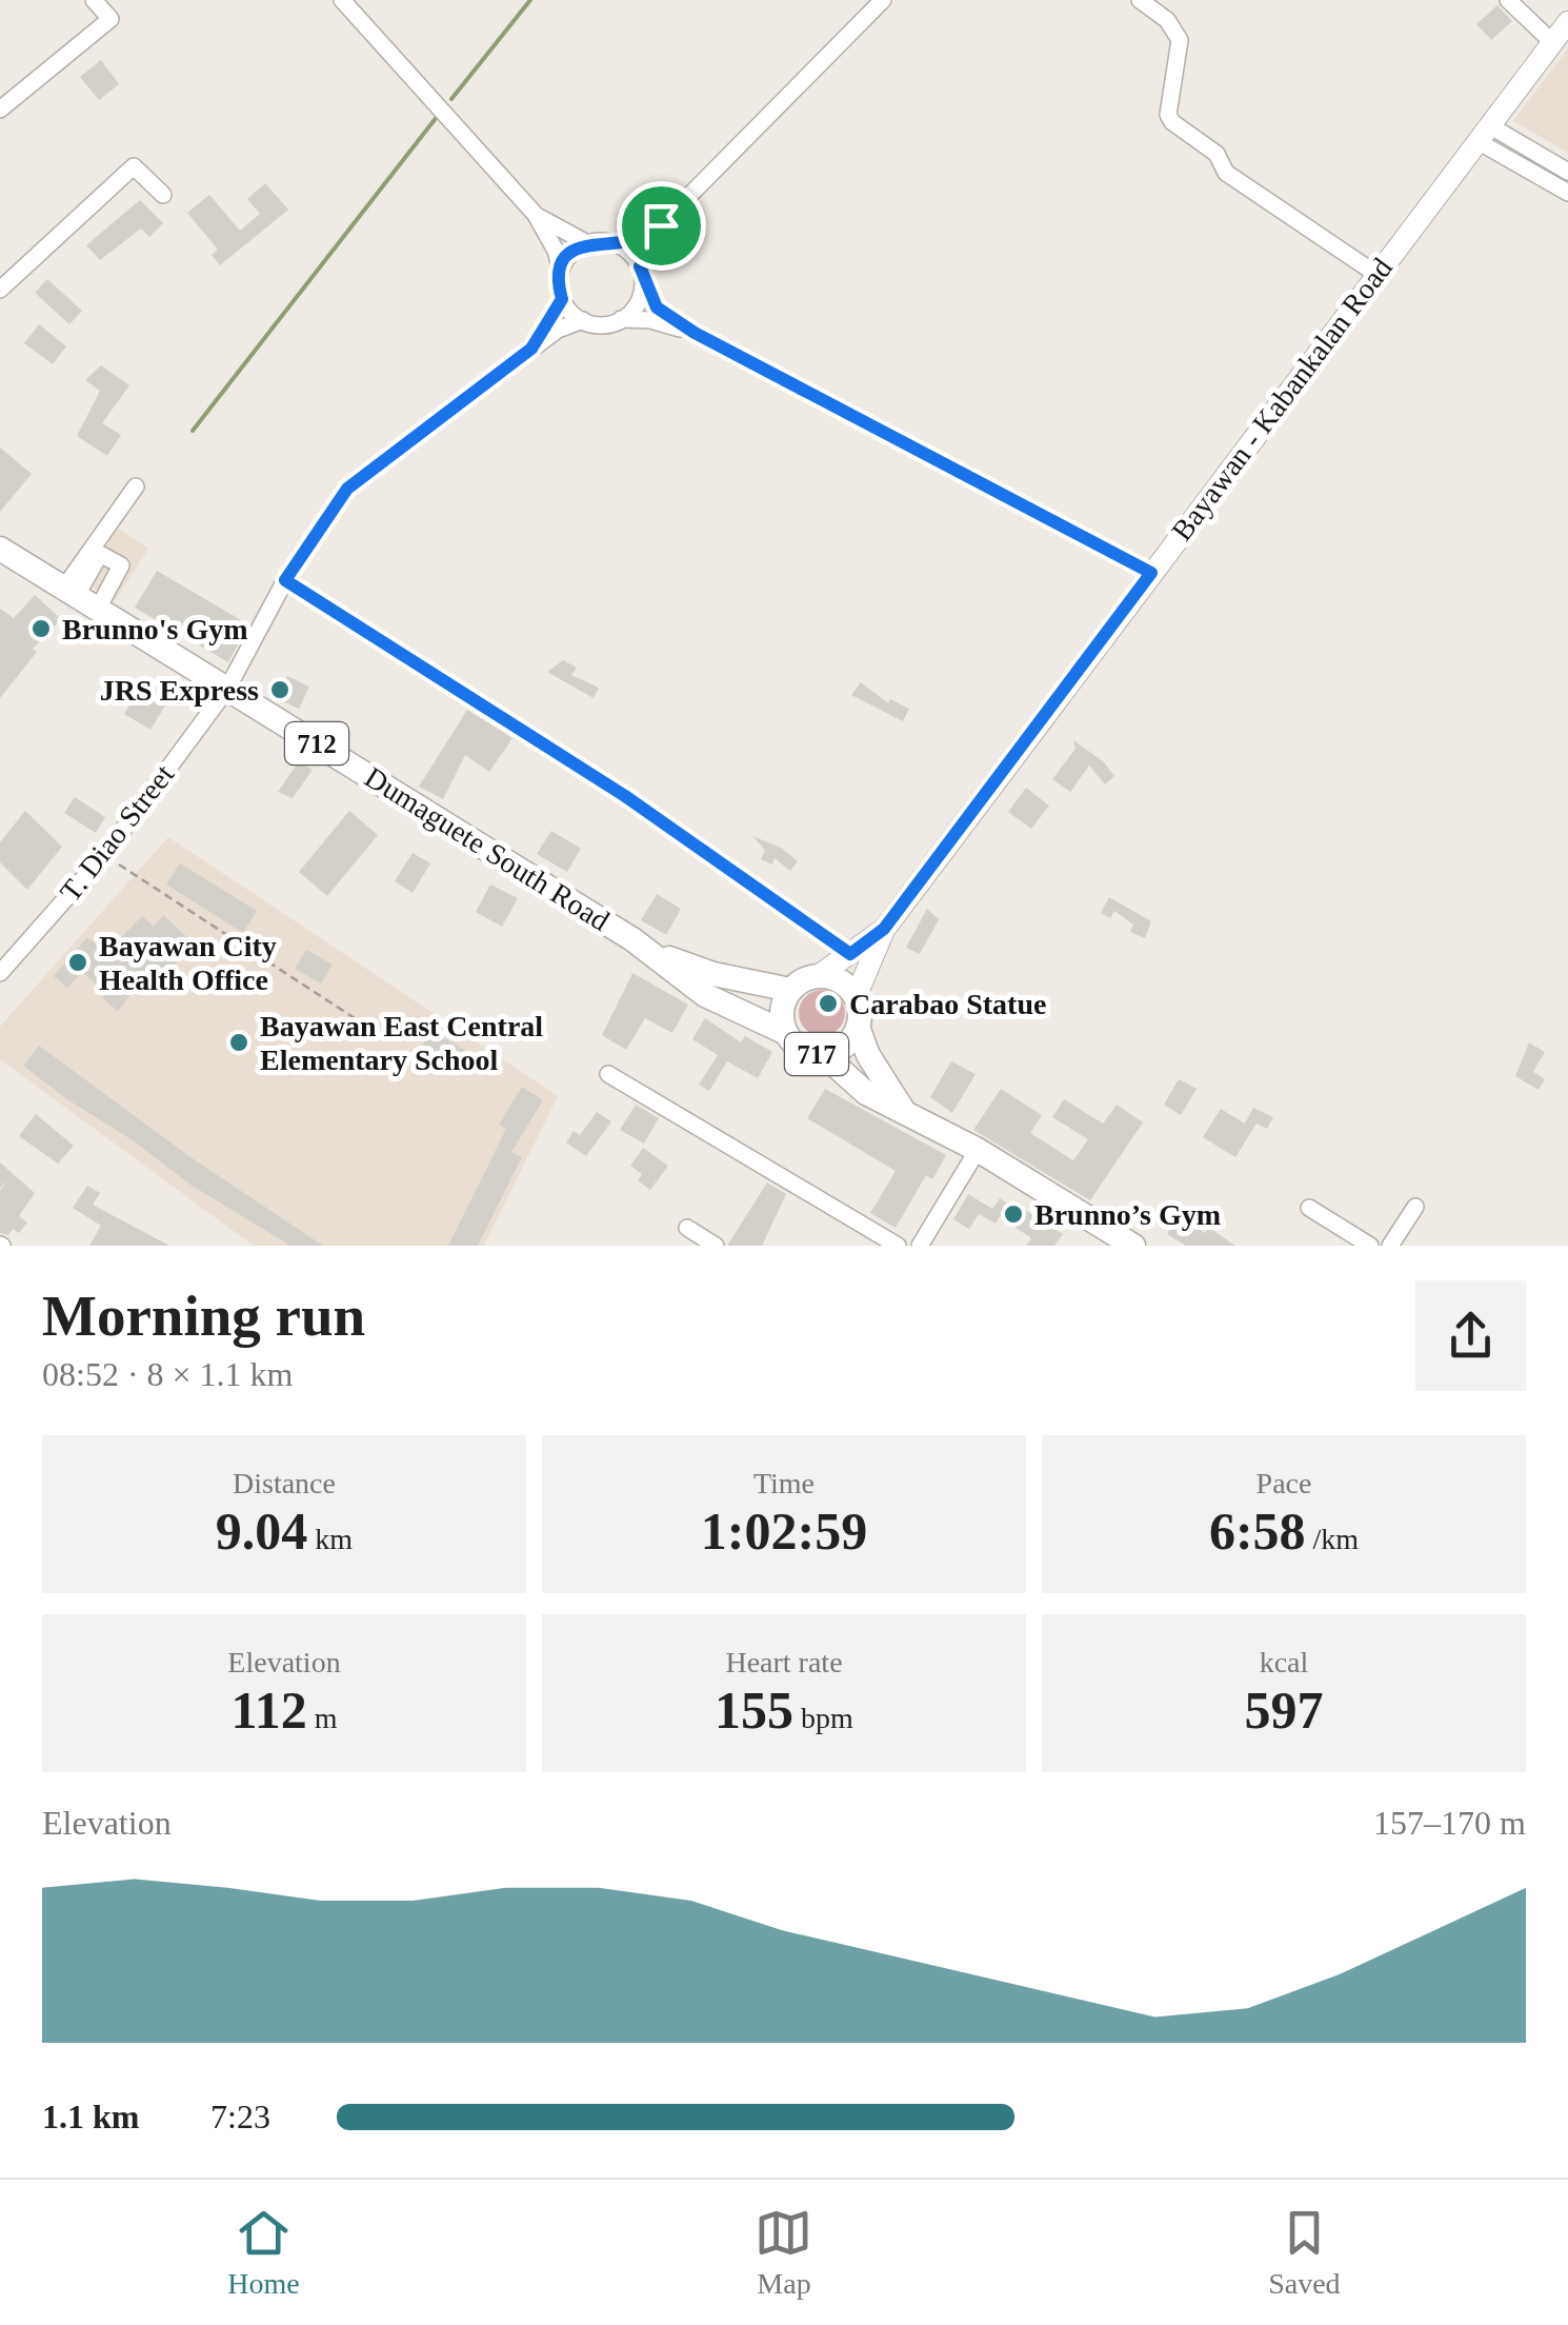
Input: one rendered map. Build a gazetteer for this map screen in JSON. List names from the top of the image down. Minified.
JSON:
{"streets":{"highway":["712","Dumaguete South Road","717"],"main road":["Bayawan - Kabankalan Road"],"street":["T. Diao Street"]},"crossings":[["Bayawan - Kabankalan Road","Dumaguete South Road"],["Bayawan - Kabankalan Road","717"],["T. Diao Street","Dumaguete South Road"],["Dumaguete South Road","717"]],"places":["Brunno's Gym","JRS Express","Bayawan City Health Office","Carabao Statue","Bayawan East Central Elementary School","Brunno’s Gym"],"page":{"heading":["Morning run","08:52 · 8 × 1.1 km"],"stats":[["Distance","9.04 km"],["Time","1:02:59"],["Pace","6:58 /km"],["Elevation","112 m"],["Heart rate","155 bpm"],["kcal","597"]],"chart":["Elevation","157–170 m"],"list":[{"name":"1.1 km","note":"7:23"}],"tabs":["Home","Map","Saved"]}}
